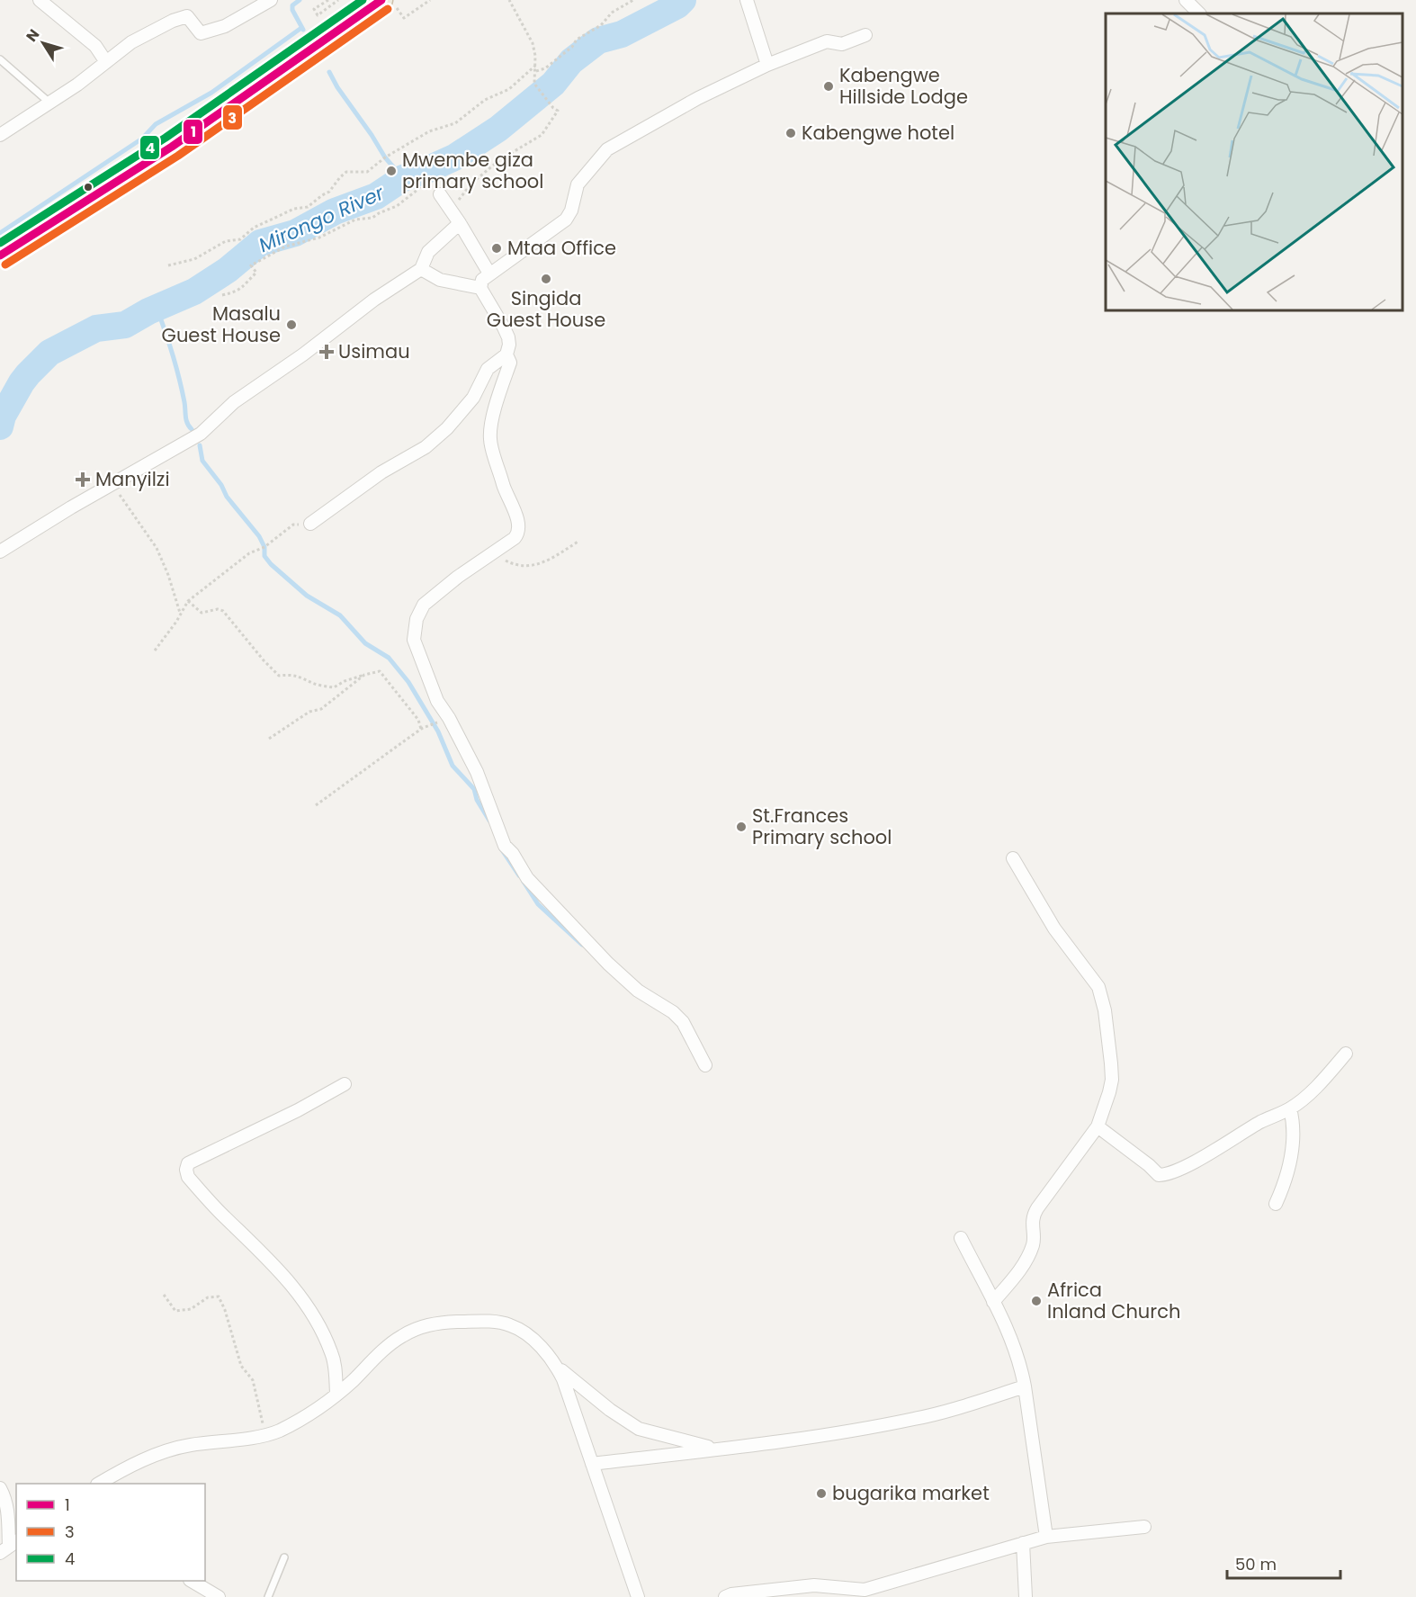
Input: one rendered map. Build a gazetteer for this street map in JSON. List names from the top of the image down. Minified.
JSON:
{"water":["Mirongo River"],"places":{"other":["Kabengwe Hillside Lodge","Kabengwe hotel","Mwembe giza primary school","Mtaa Office","Singida Guest House","Masalu Guest House","St.Frances Primary school","Africa Inland Church","bugarika market"],"health":["Usimau","Manyilzi"]},"lines":["transit line 1","transit line 4","transit line 3"],"legend":["1","3","4"],"scale_bar":"50 m","north":"top left"}
